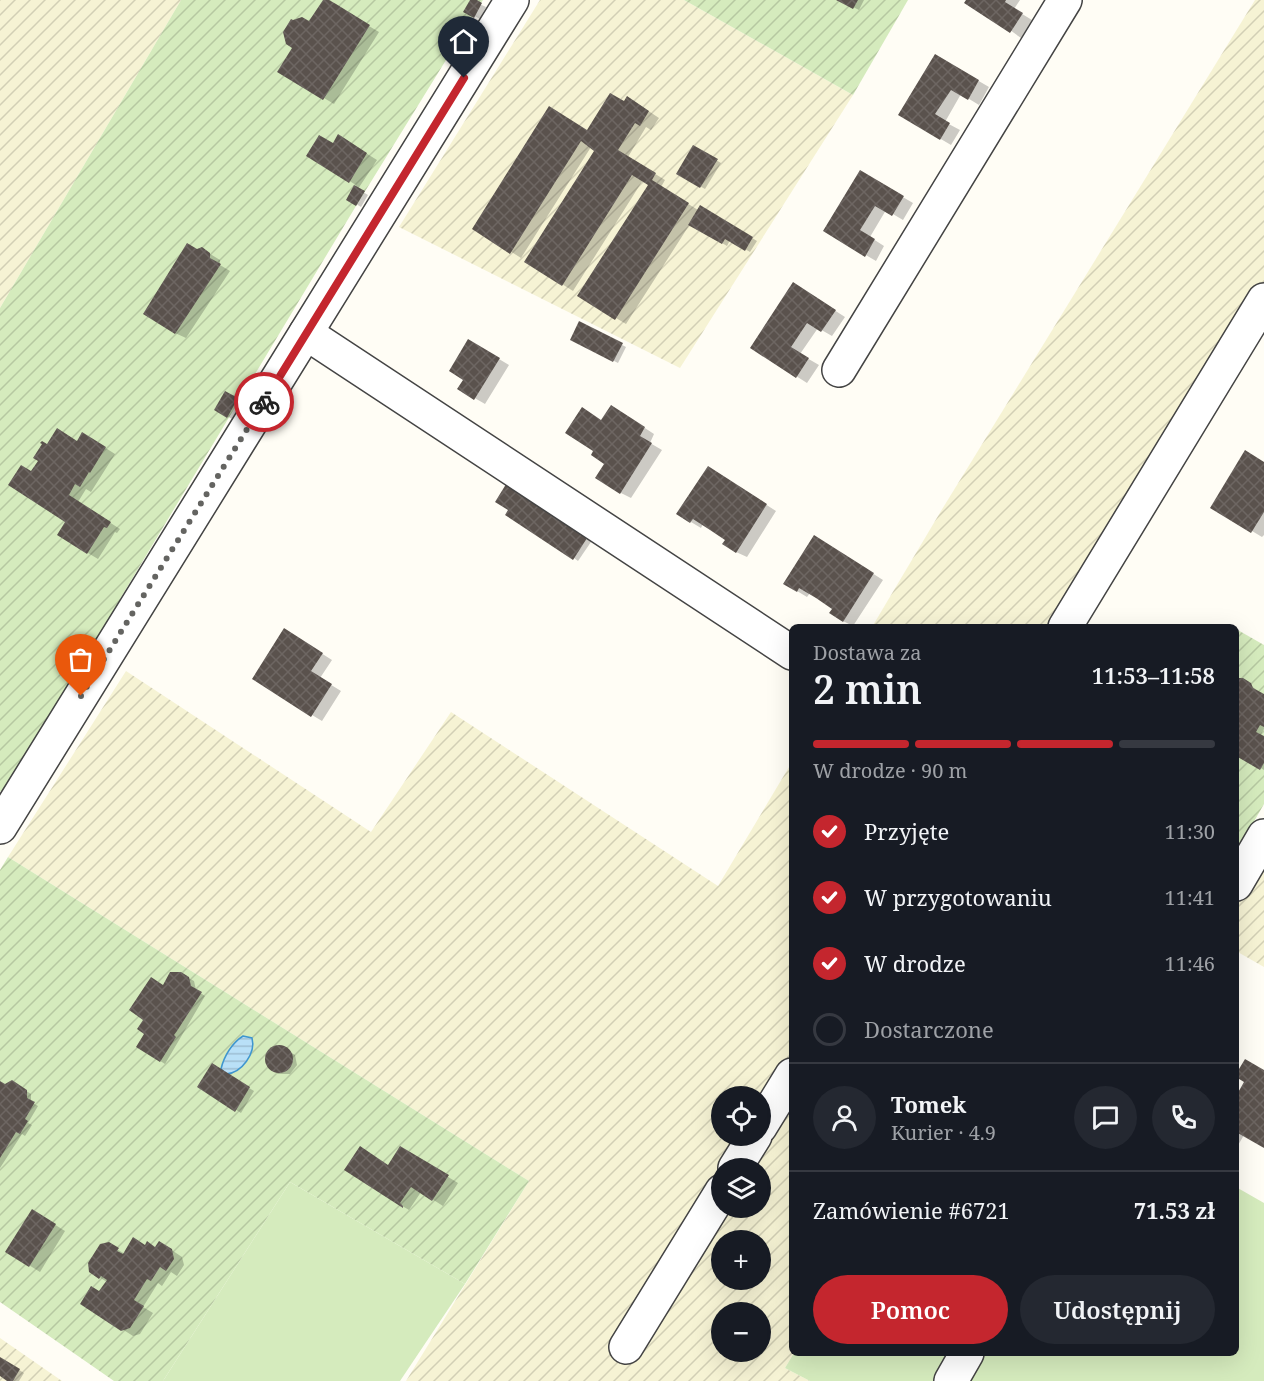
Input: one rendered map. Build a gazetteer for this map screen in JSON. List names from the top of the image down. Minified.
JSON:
{"page":{"heading":["2 min","Dostawa za","11:53–11:58"],"panel":["Tomek","Kurier · 4.9","Zamówienie #6721","71.53 zł"],"bar":"W drodze · 90 m","list":[["Przyjęte","11:30"],["W przygotowaniu","11:41"],["W drodze","11:46"],"Dostarczone"],"map_buttons":["+","−"],"buttons":["Pomoc","Udostępnij"]}}
